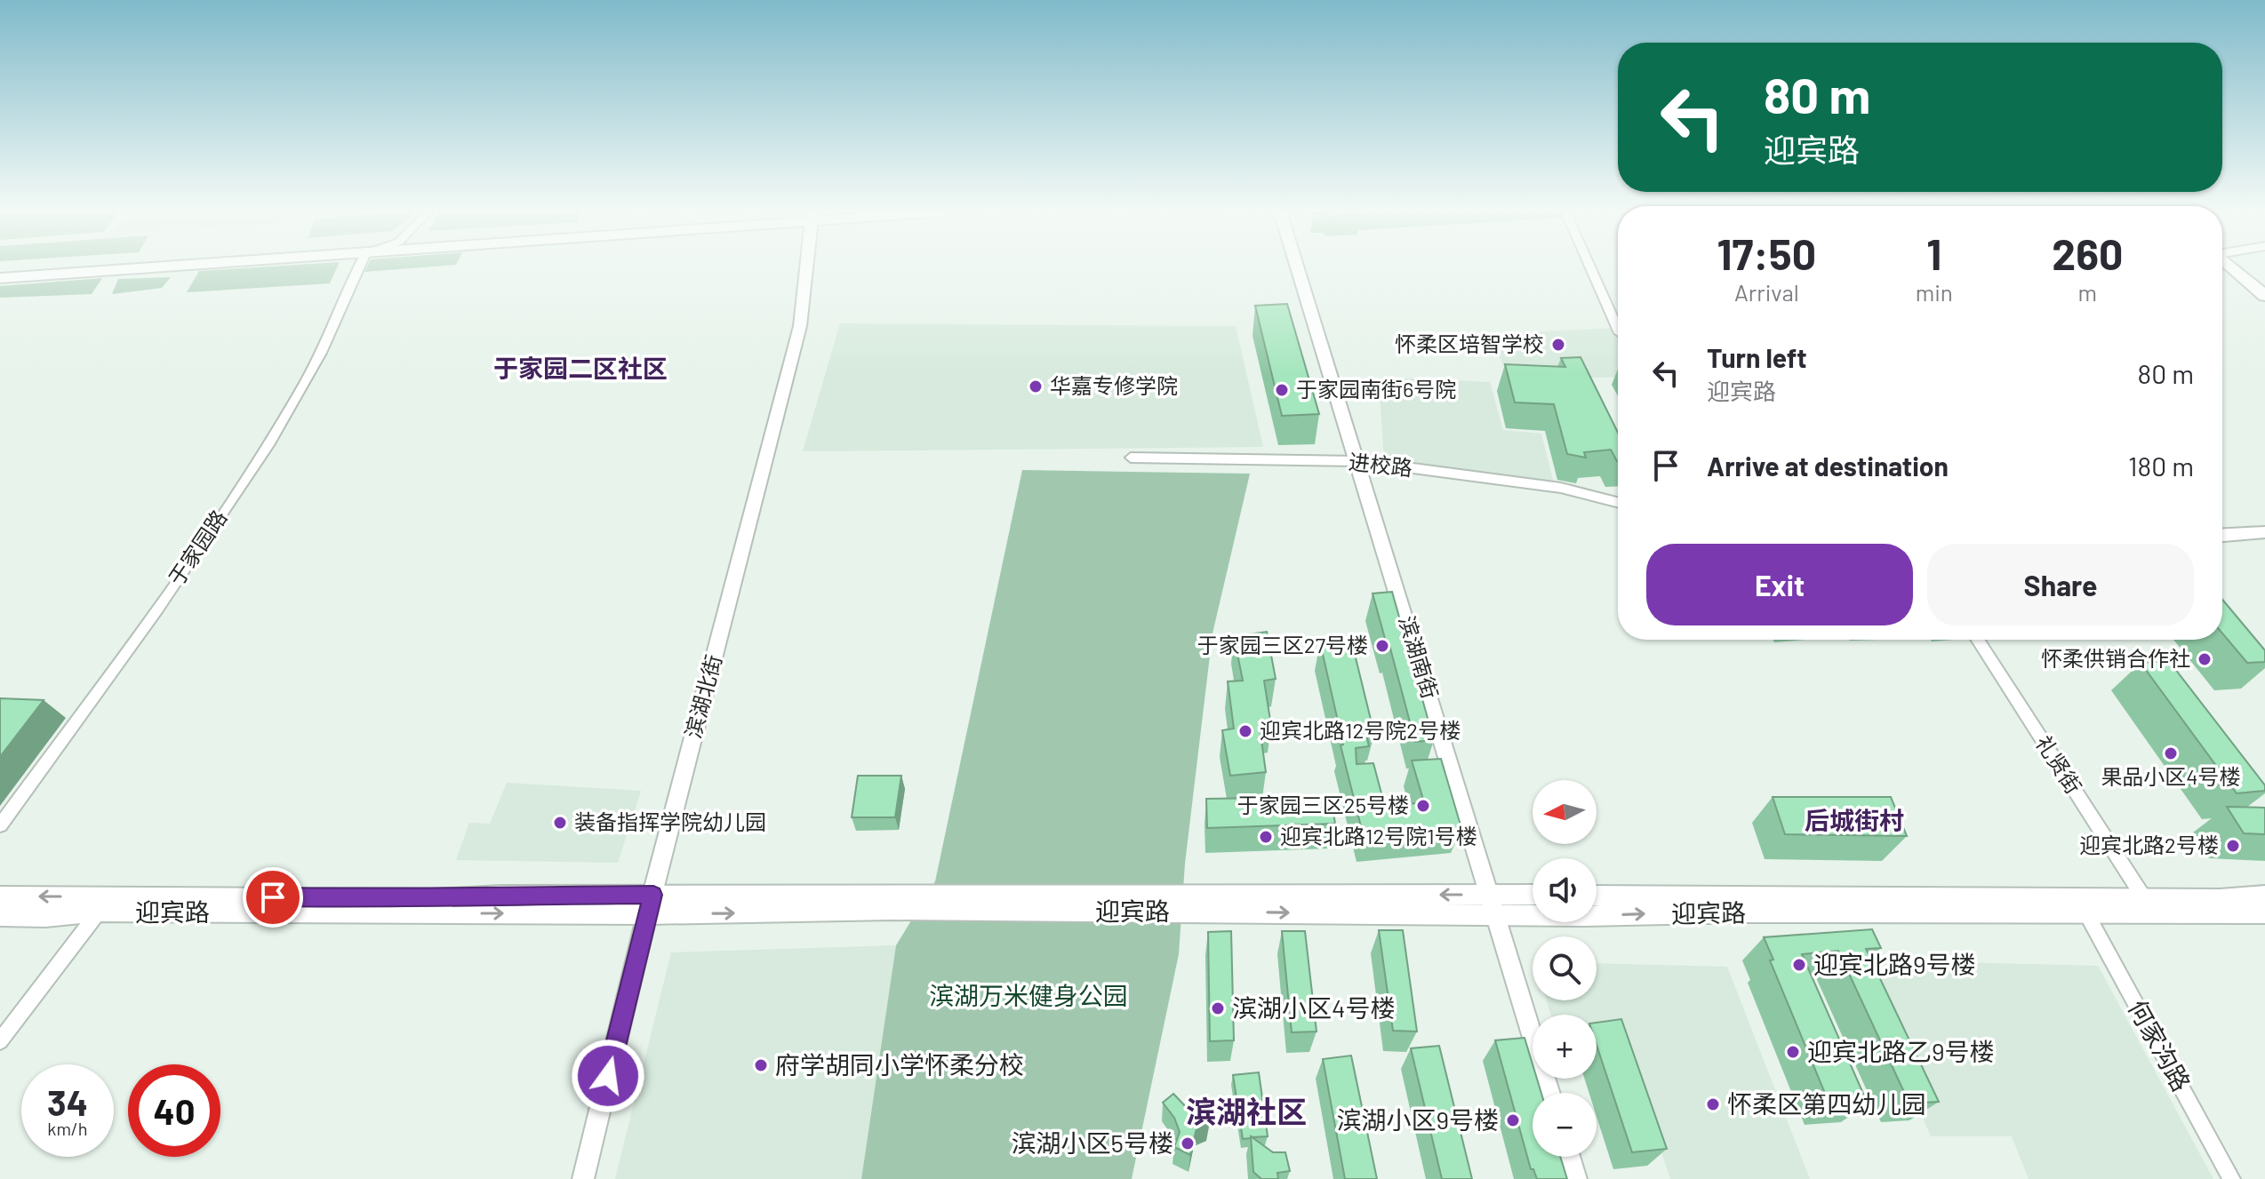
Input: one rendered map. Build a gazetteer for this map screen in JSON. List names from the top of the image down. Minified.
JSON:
{"streets":{"main road":["迎宾路"],"street":["进校路","于家园路","滨湖南街","滨湖北街","礼贤街","何家沟路"]},"crossings":[["进校路","滨湖南街"],["滨湖南街","迎宾路"],["滨湖北街","迎宾路"],["礼贤街","迎宾路"],["迎宾路","何家沟路"]],"districts":["于家园二区社区","后城街村","滨湖社区"],"parks":["滨湖万米健身公园"],"places":["怀柔区培智学校","华嘉专修学院","于家园南街6号院","于家园三区27号楼","怀柔供销合作社","迎宾北路12号院2号楼","果品小区4号楼","于家园三区25号楼","装备指挥学院幼儿园","迎宾北路12号院1号楼","迎宾北路2号楼","迎宾北路9号楼","滨湖小区4号楼","迎宾北路乙9号楼","府学胡同小学怀柔分校","怀柔区第四幼儿园","滨湖小区9号楼","滨湖小区5号楼"],"north":"left","page":{"turn":["80 m","迎宾路"],"eta":["17:50","Arrival","1","min","260","m"],"list":[{"name":"Turn left","note":"迎宾路","value":"80 m"},{"name":"Arrive at destination","value":"180 m"}],"buttons":["Exit","Share"],"map_buttons":["+","−"],"speed":"34 km/h","limit":"40"}}
